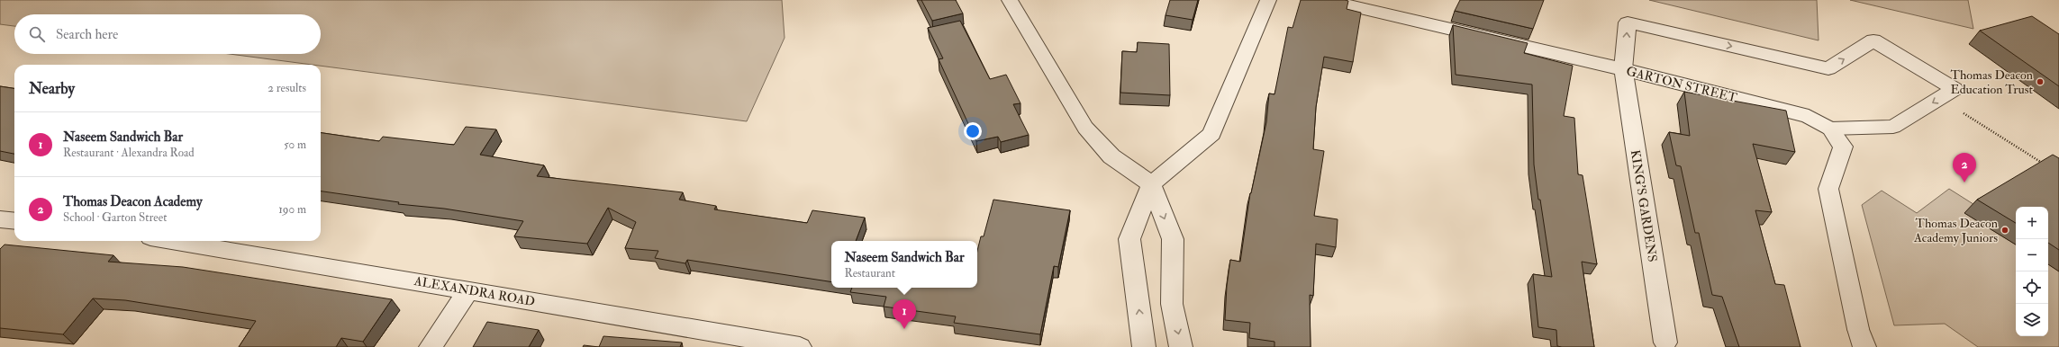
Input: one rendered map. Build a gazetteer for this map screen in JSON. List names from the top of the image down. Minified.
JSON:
{"streets":{"street":["GARTON STREET","KING'S GARDENS","ALEXANDRA ROAD"]},"crossings":[["GARTON STREET","KING'S GARDENS"]],"places":["Thomas Deacon Education Trust","Thomas Deacon Academy Juniors"],"page":{"search":"Search here","heading":["Nearby","2 results"],"list":[{"mark":"1","name":"Naseem Sandwich Bar","note":"Restaurant · Alexandra Road","value":"50 m"},{"mark":"2","name":"Thomas Deacon Academy","note":"School · Garton Street","value":"190 m"}],"pins":["2","1"],"map_buttons":["+","−"],"popup":["Naseem Sandwich Bar","Restaurant"]}}
